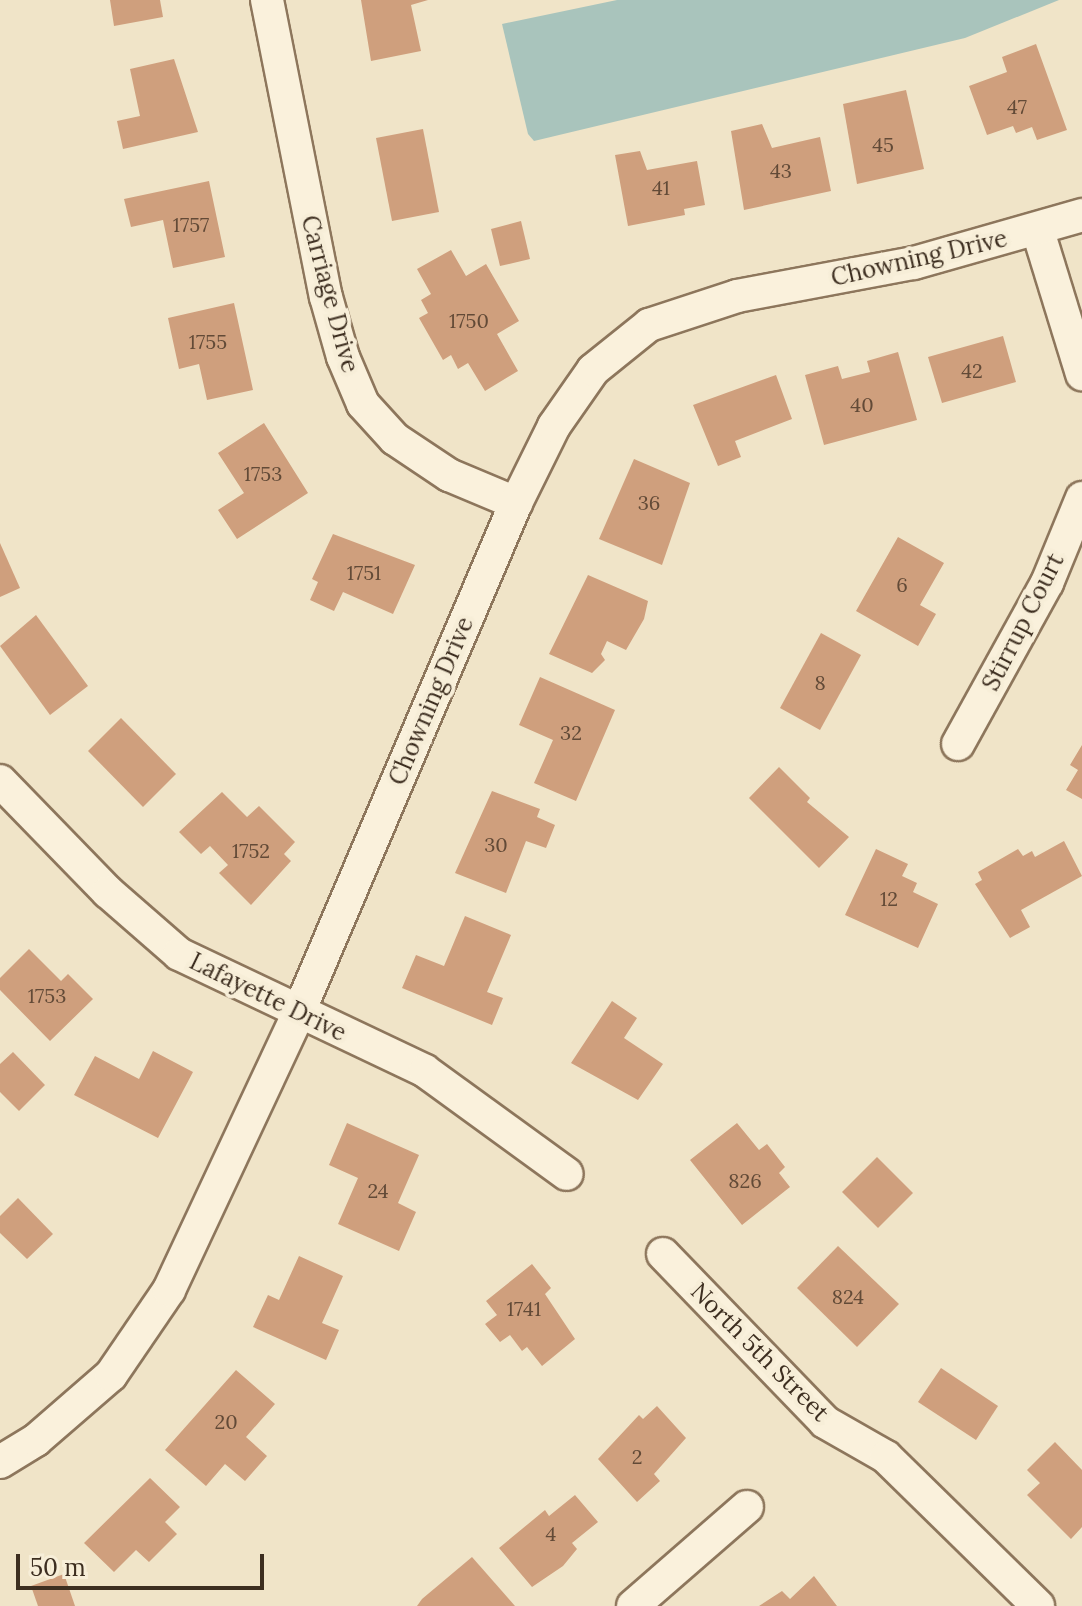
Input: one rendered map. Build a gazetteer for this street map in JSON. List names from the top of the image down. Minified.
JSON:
{"streets":{"street":["Chowning Drive","Carriage Drive","Stirrup Court","Lafayette Drive","North 5th Street"]},"crossings":[["Chowning Drive","Carriage Drive"],["Chowning Drive","Lafayette Drive"]],"house_numbers":["47","45","43","41","1757","1750","1755","42","40","1753","36","1751","6","8","32","30","1752","12","1753","826","24","824","1741","20","2","4"],"scale_bar":"50 m"}
